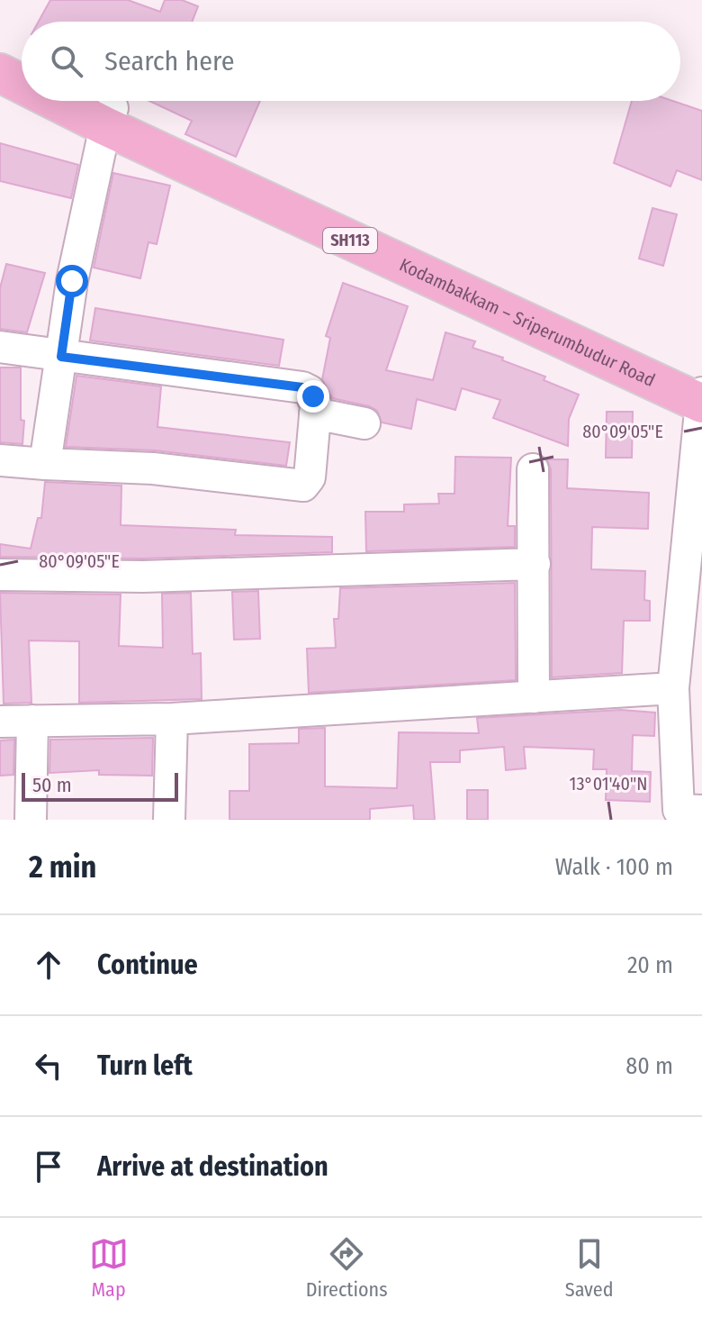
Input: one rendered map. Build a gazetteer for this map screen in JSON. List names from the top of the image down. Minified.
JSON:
{"streets":{"main road":["SH113","Kodambakkam – Sriperumbudur Road"]},"scale_bar":"50 m","page":{"search":"Search here","scale":"50 m","heading":["2 min","Walk · 100 m"],"list":[["Continue","20 m"],["Turn left","80 m"],"Arrive at destination"],"nav":["Map","Directions","Saved"]},"coordinates":["80°09'05\"E","13°01'40\"N"]}
